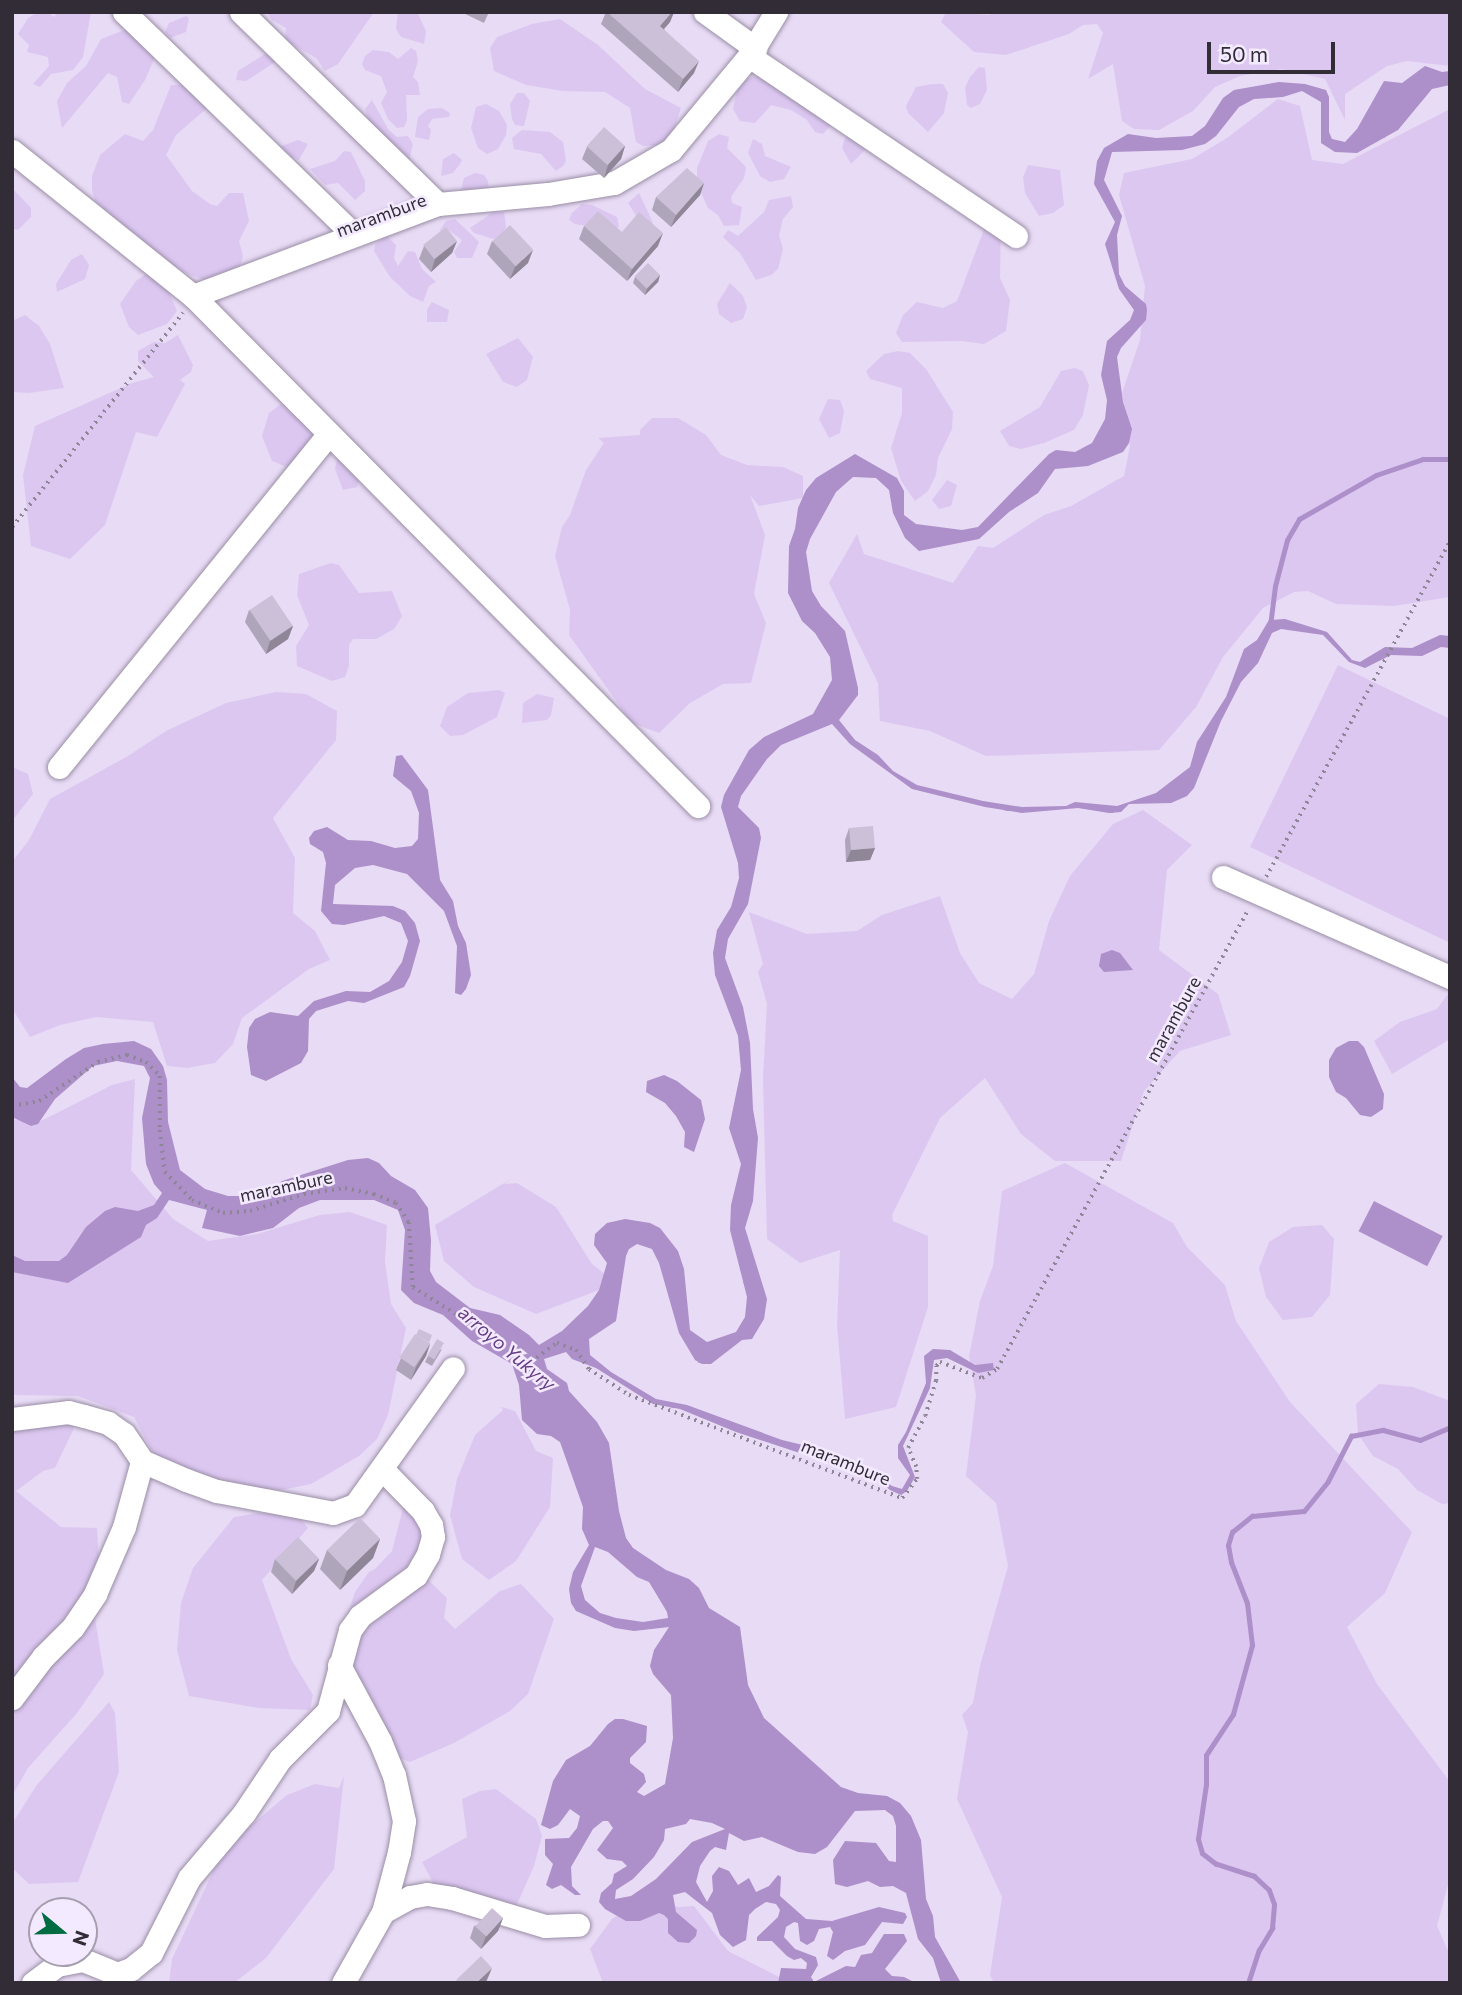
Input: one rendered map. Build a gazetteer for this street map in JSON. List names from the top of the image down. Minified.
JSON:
{"streets":{"path":["marambure"]},"water":["arroyo Yukyry"],"scale_bar":"50 m","north":"right"}
